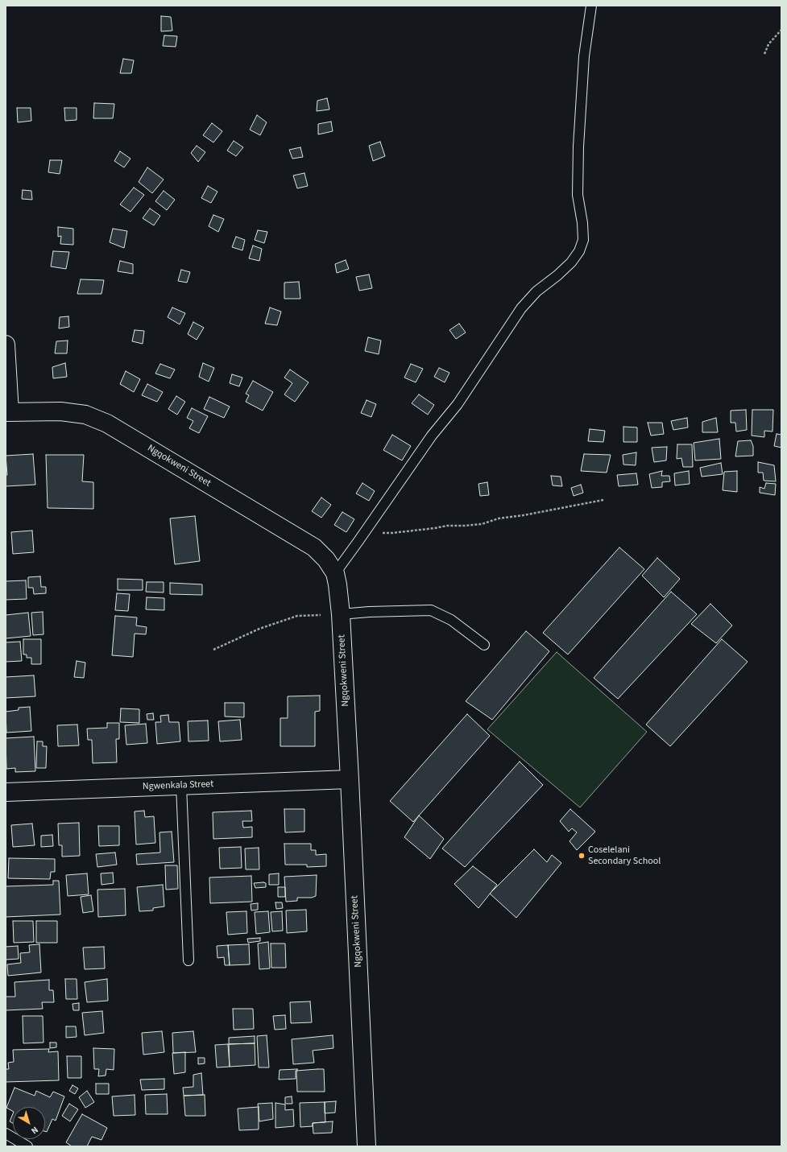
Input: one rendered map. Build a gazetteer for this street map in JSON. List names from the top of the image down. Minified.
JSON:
{"streets":{"street":["Ngqokweni Street","Ngwenkala Street"]},"crossings":[["Ngqokweni Street","Ngwenkala Street"]],"places":["Coselelani Secondary School"],"north":"bottom right"}
